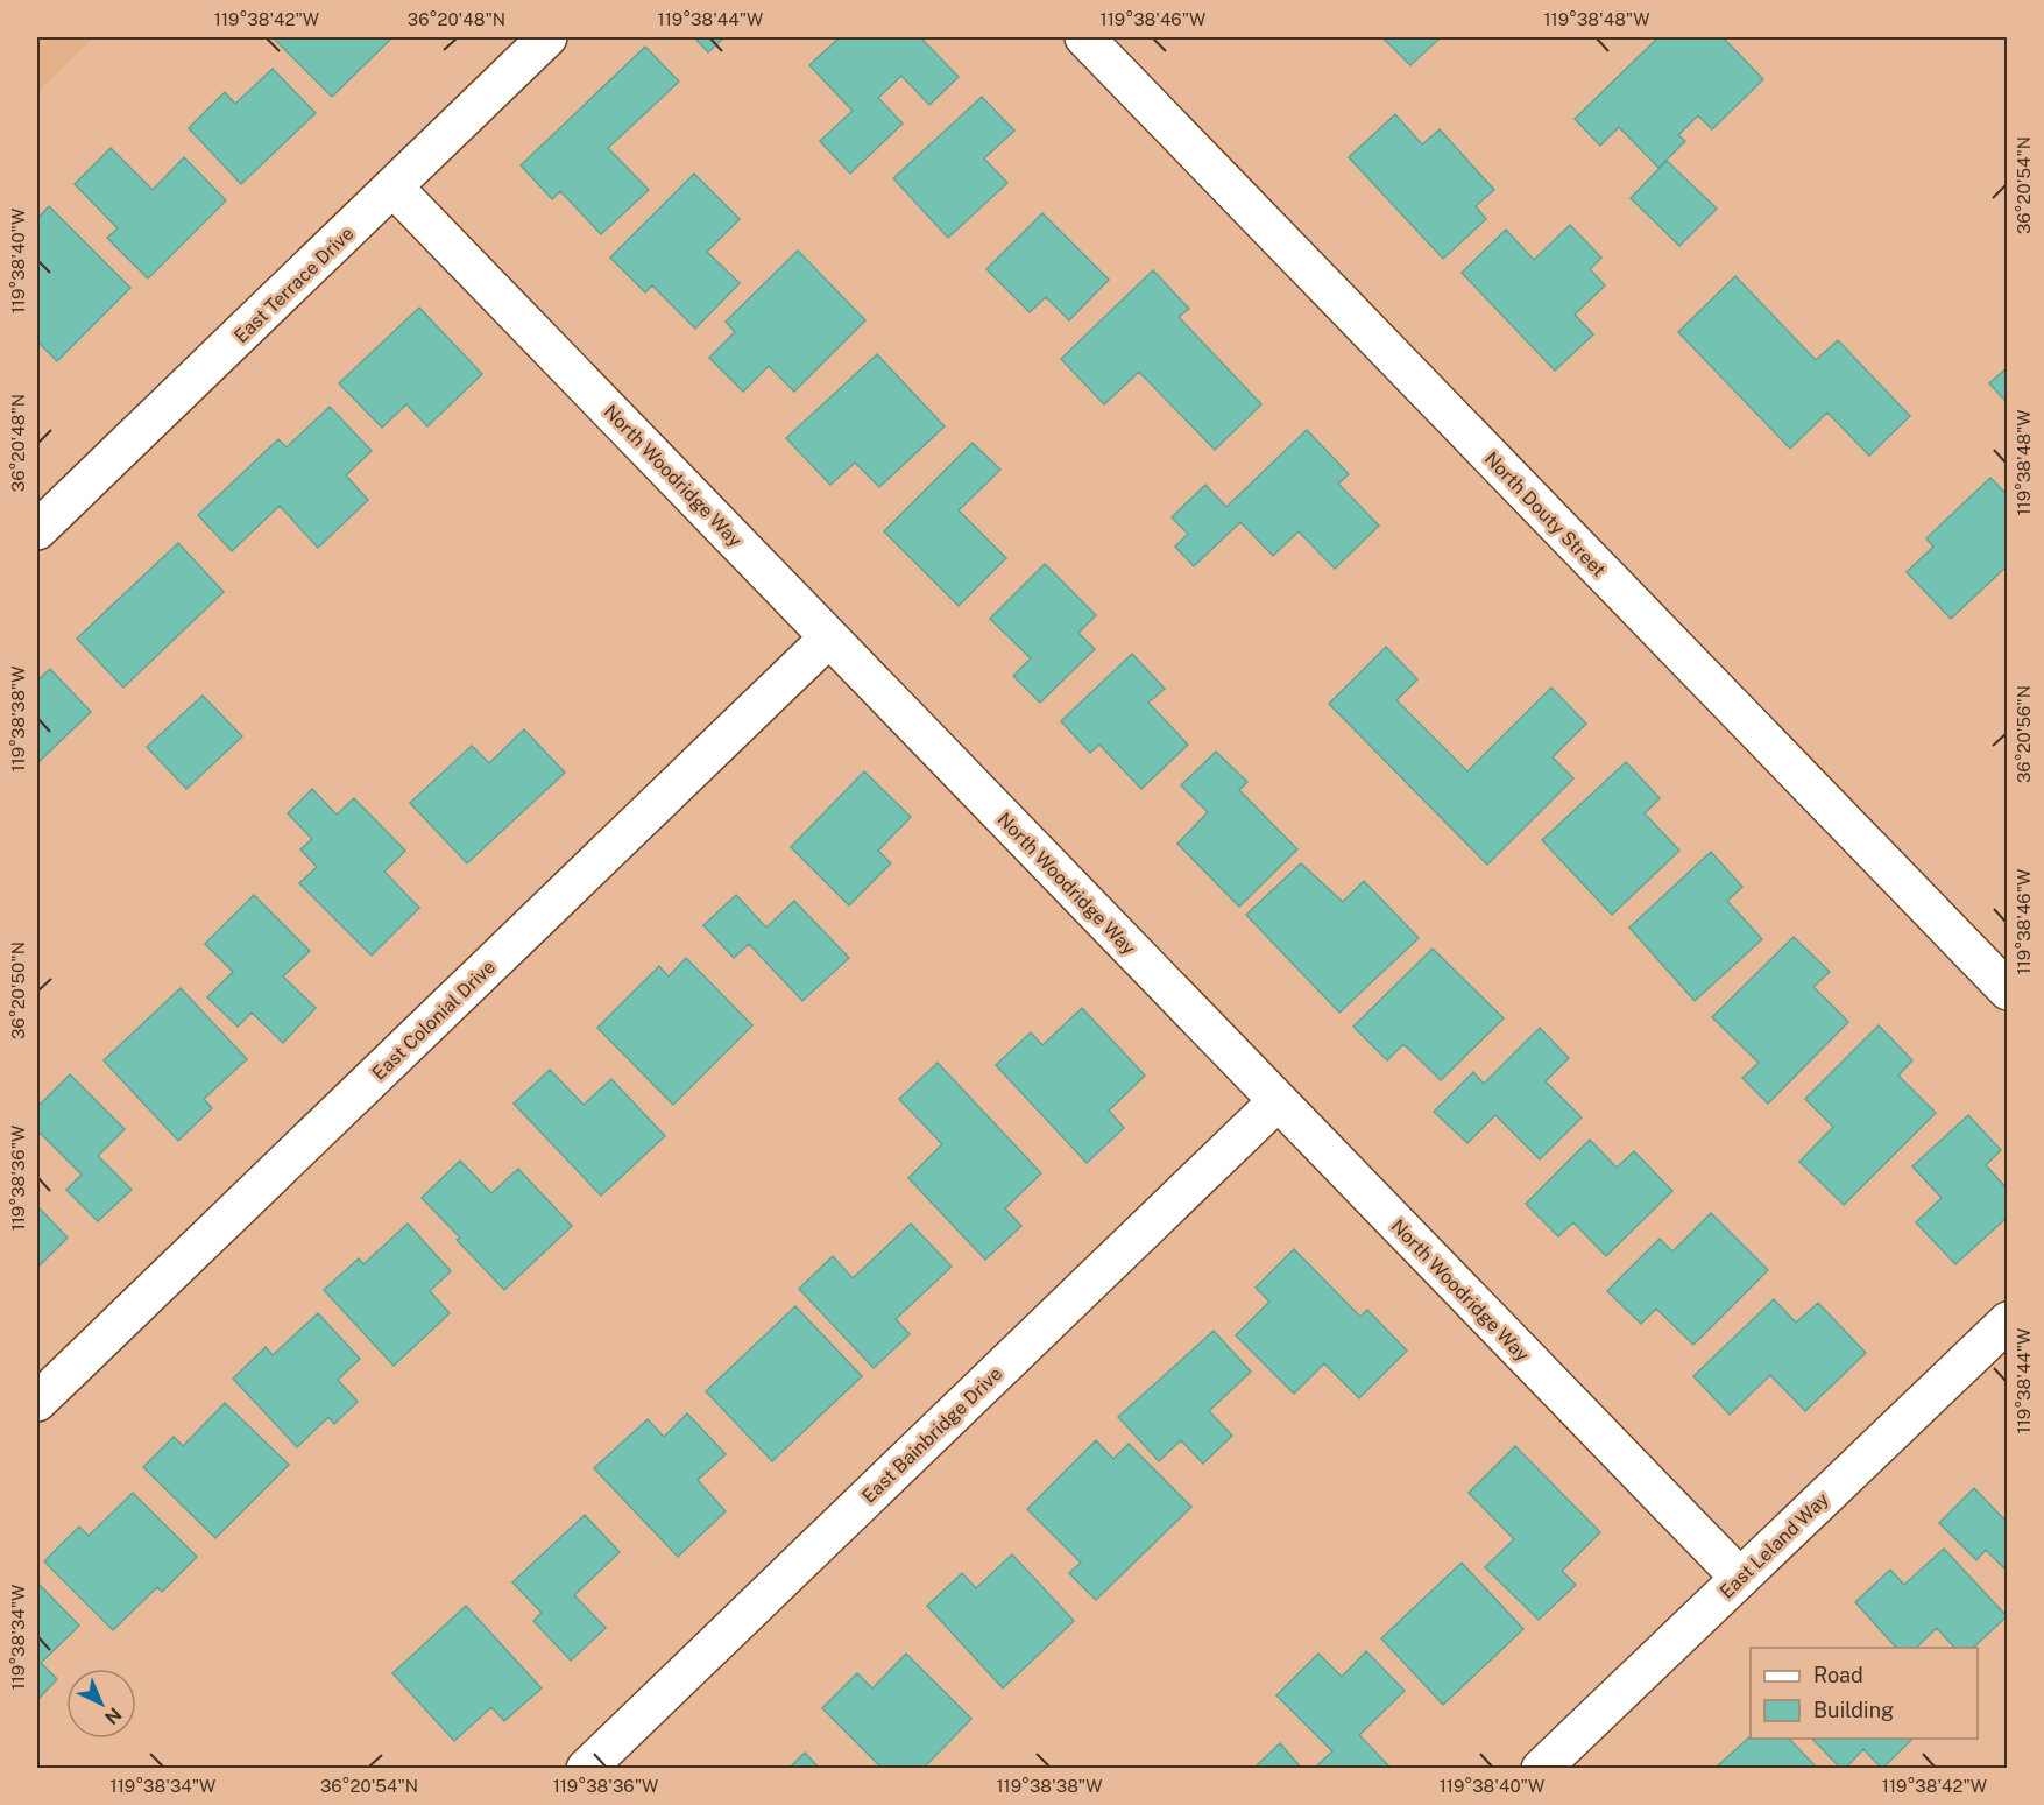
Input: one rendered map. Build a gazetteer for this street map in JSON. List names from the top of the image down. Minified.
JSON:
{"streets":{"street":["East Terrace Drive","North Woodridge Way","North Douty Street","East Colonial Drive","East Bainbridge Drive","East Leland Way"]},"crossings":[["East Terrace Drive","North Woodridge Way"],["North Woodridge Way","East Colonial Drive"],["North Woodridge Way","East Bainbridge Drive"],["North Woodridge Way","East Leland Way"]],"legend":["Road","Building"],"north":"bottom right","coordinates":["119°38'42\"W","36°20'48\"N","119°38'44\"W","119°38'46\"W","119°38'48\"W","36°20'54\"N","119°38'40\"W","119°38'38\"W","36°20'56\"N","36°20'50\"N","119°38'36\"W","119°38'34\"W"]}
